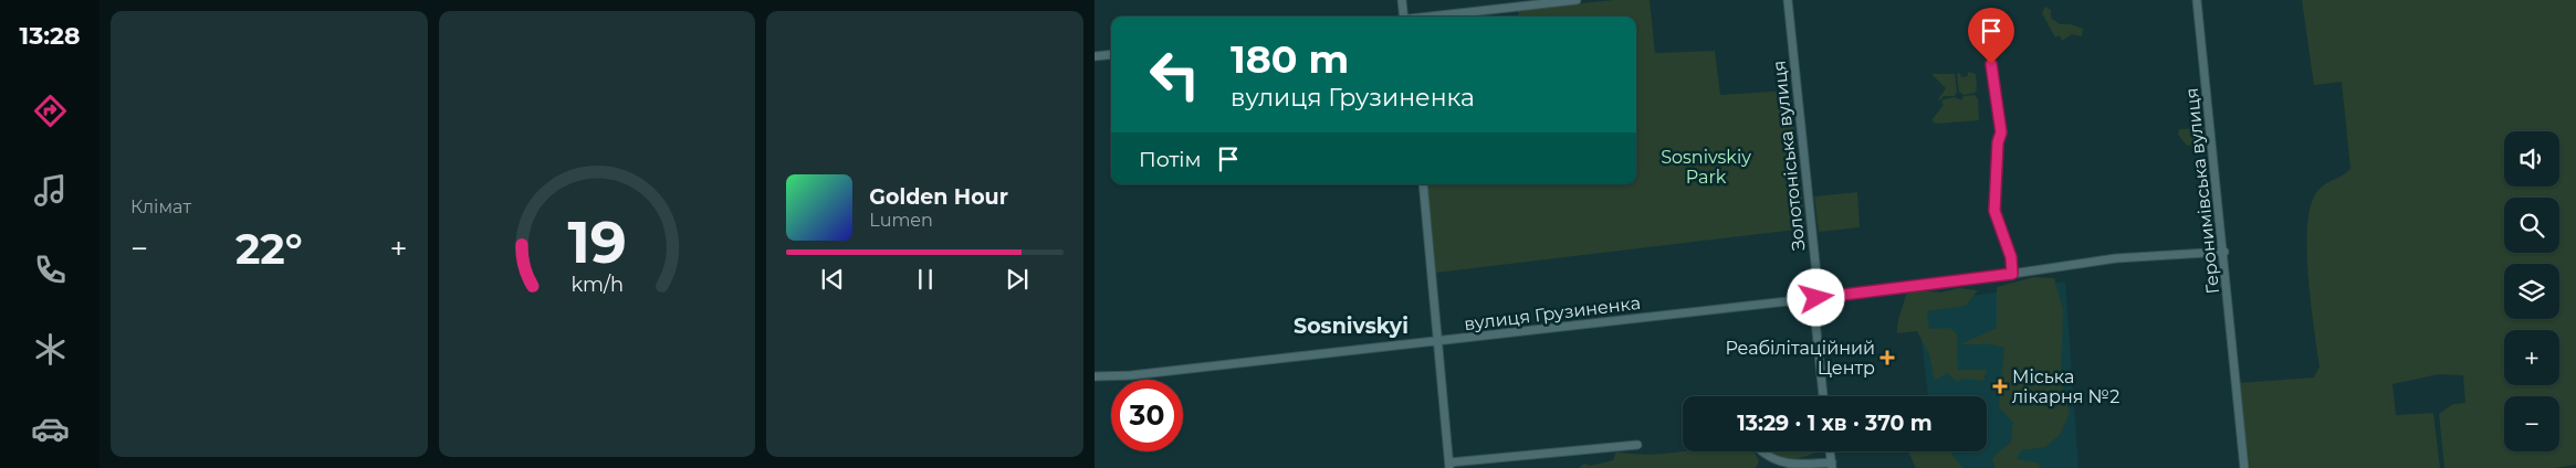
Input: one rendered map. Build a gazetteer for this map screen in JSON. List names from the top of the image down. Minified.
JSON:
{"streets":{"street":["Золотоніська вулиця","Геронимівська вулиця","вулиця Грузиненка"]},"crossings":[["Золотоніська вулиця","вулиця Грузиненка"],["Геронимівська вулиця","вулиця Грузиненка"]],"districts":["Sosnivskyi"],"parks":["Sosnivskiy Park"],"places":{"health":["Реабілітаційний Центр","Міська лікарня №2"]},"page":{"tabs":"13:28","tile":"Клімат","turn":["180 m","вулиця Грузиненка"],"map_buttons":["+","−"],"then":"Потім","song":["Golden Hour","Lumen"],"heat":["−","22°","+"],"limit":"30","trip":"13:29 · 1 хв · 370 m","gauge":["19","km/h"]}}
